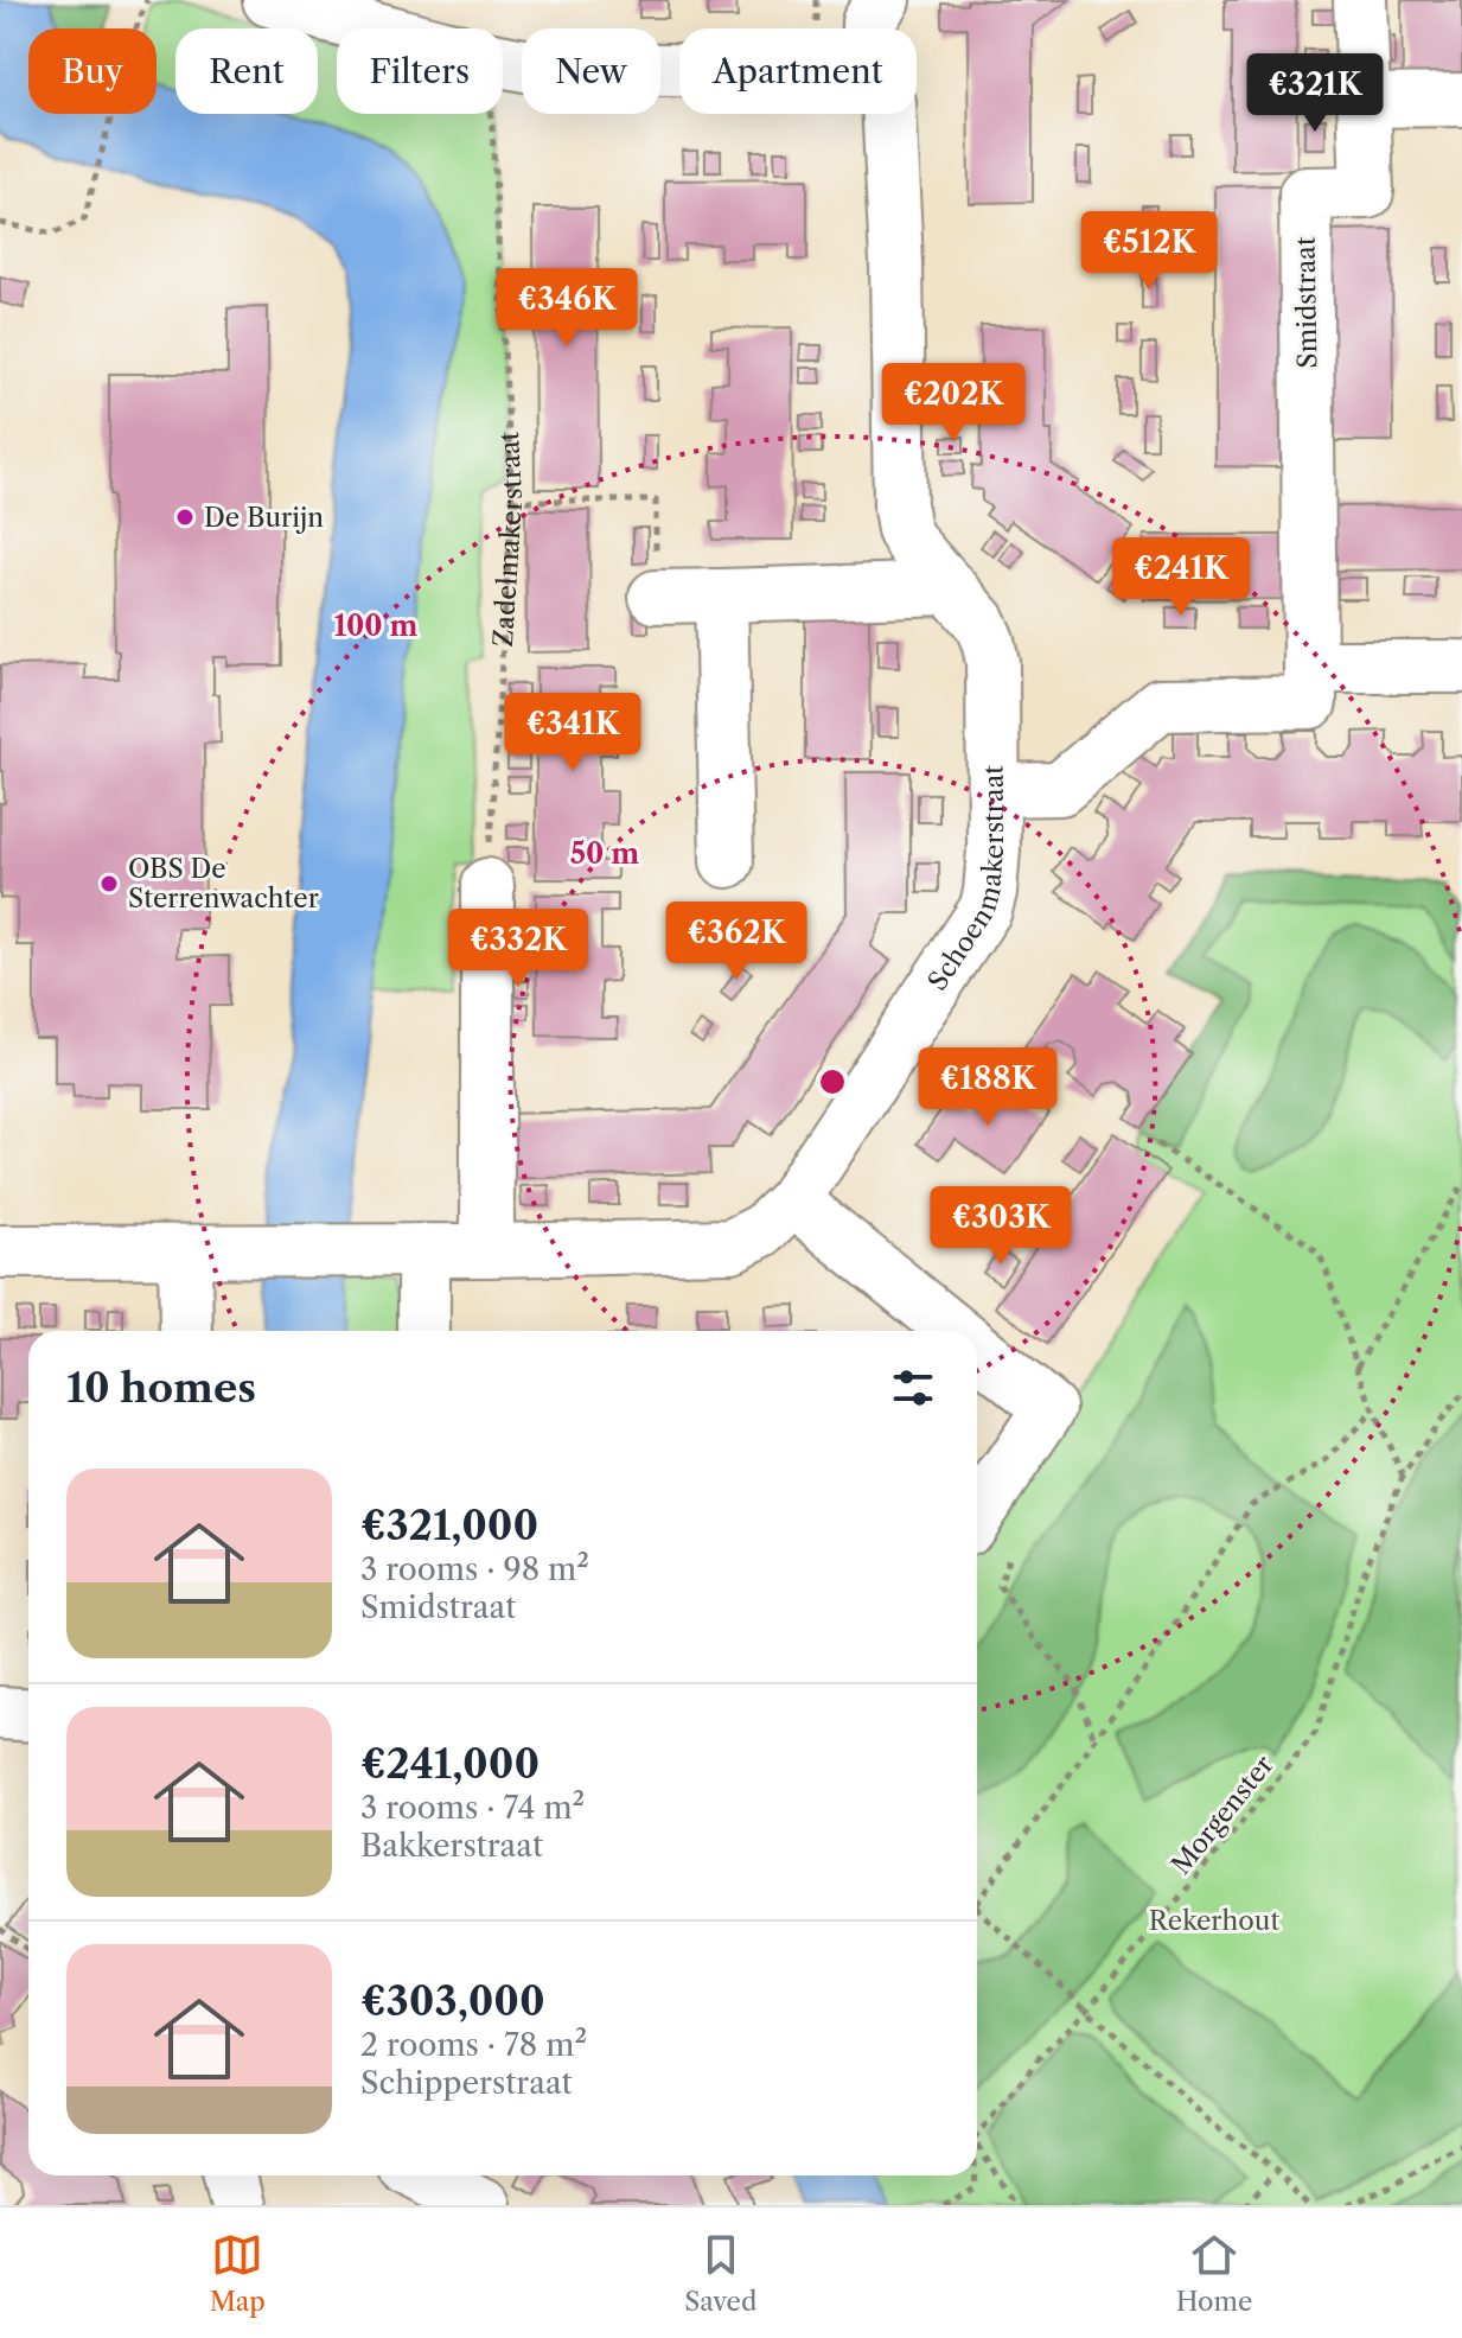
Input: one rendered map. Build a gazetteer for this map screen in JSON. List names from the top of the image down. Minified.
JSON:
{"streets":{"street":["Smidstraat","Schoenmakerstraat"],"path":["Zadelmakerstraat","Morgenster"]},"parks":["Rekerhout"],"places":["De Burijn","OBS De Sterrenwachter"],"page":{"chip":["Buy","Rent","Filters","New","Apartment"],"price":["€321K","€512K","€346K","€202K","€241K","€341K","€362K","€332K","€188K","€303K"],"heading":"10 homes","list":[{"name":"€321,000","note":"3 rooms · 98 m² · Smidstraat"},{"name":"€241,000","note":"3 rooms · 74 m² · Bakkerstraat"},{"name":"€303,000","note":"2 rooms · 78 m² · Schipperstraat"}],"tabs":["Map","Saved","Home"]},"rings":["100 m","50 m"]}
